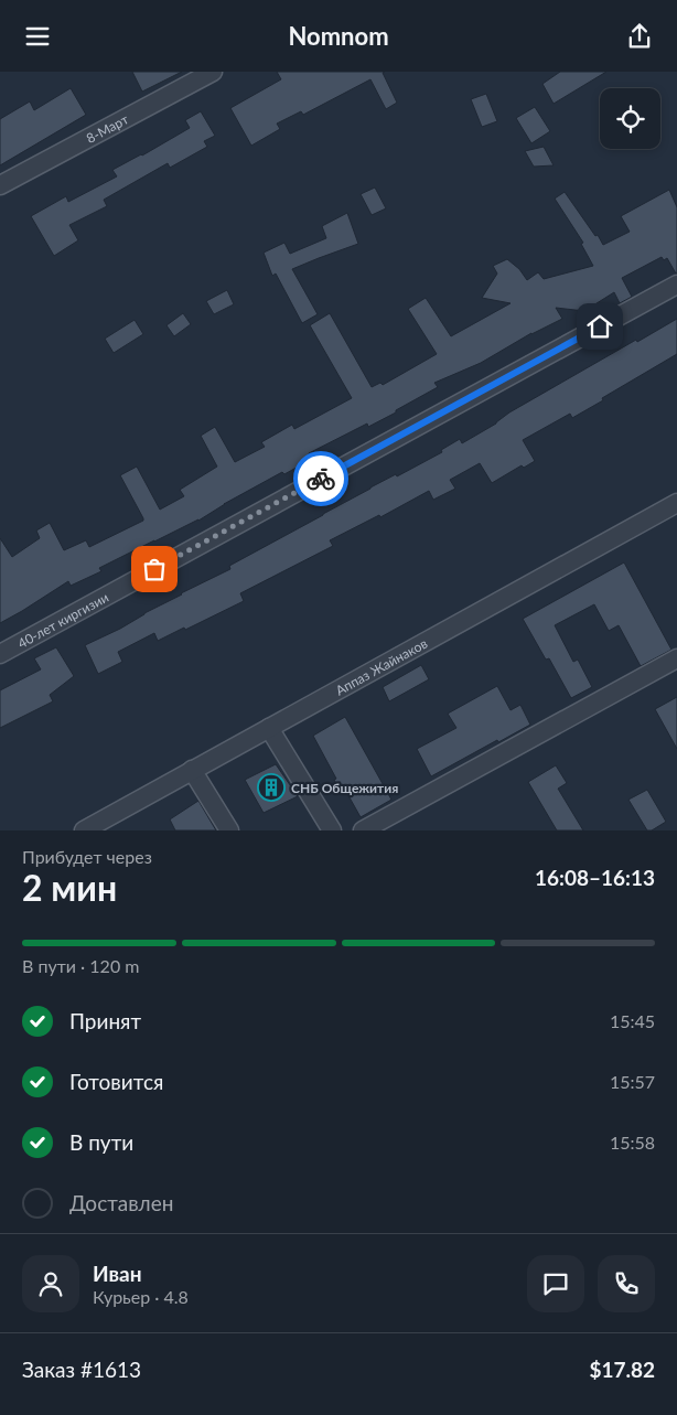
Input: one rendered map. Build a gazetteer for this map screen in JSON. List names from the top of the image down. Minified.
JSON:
{"streets":{"street":["8-Март","40-лет киргизии","Аппаз Жайнаков"]},"places":{"building":["СНБ Общежития"]},"page":{"header":"Nomnom","heading":["2 мин","Прибудет через","16:08–16:13"],"panel":["Иван","Курьер · 4.8","Заказ #1613","$17.82"],"bar":"В пути · 120 m","list":[["Принят","15:45"],["Готовится","15:57"],["В пути","15:58"],"Доставлен"]}}
